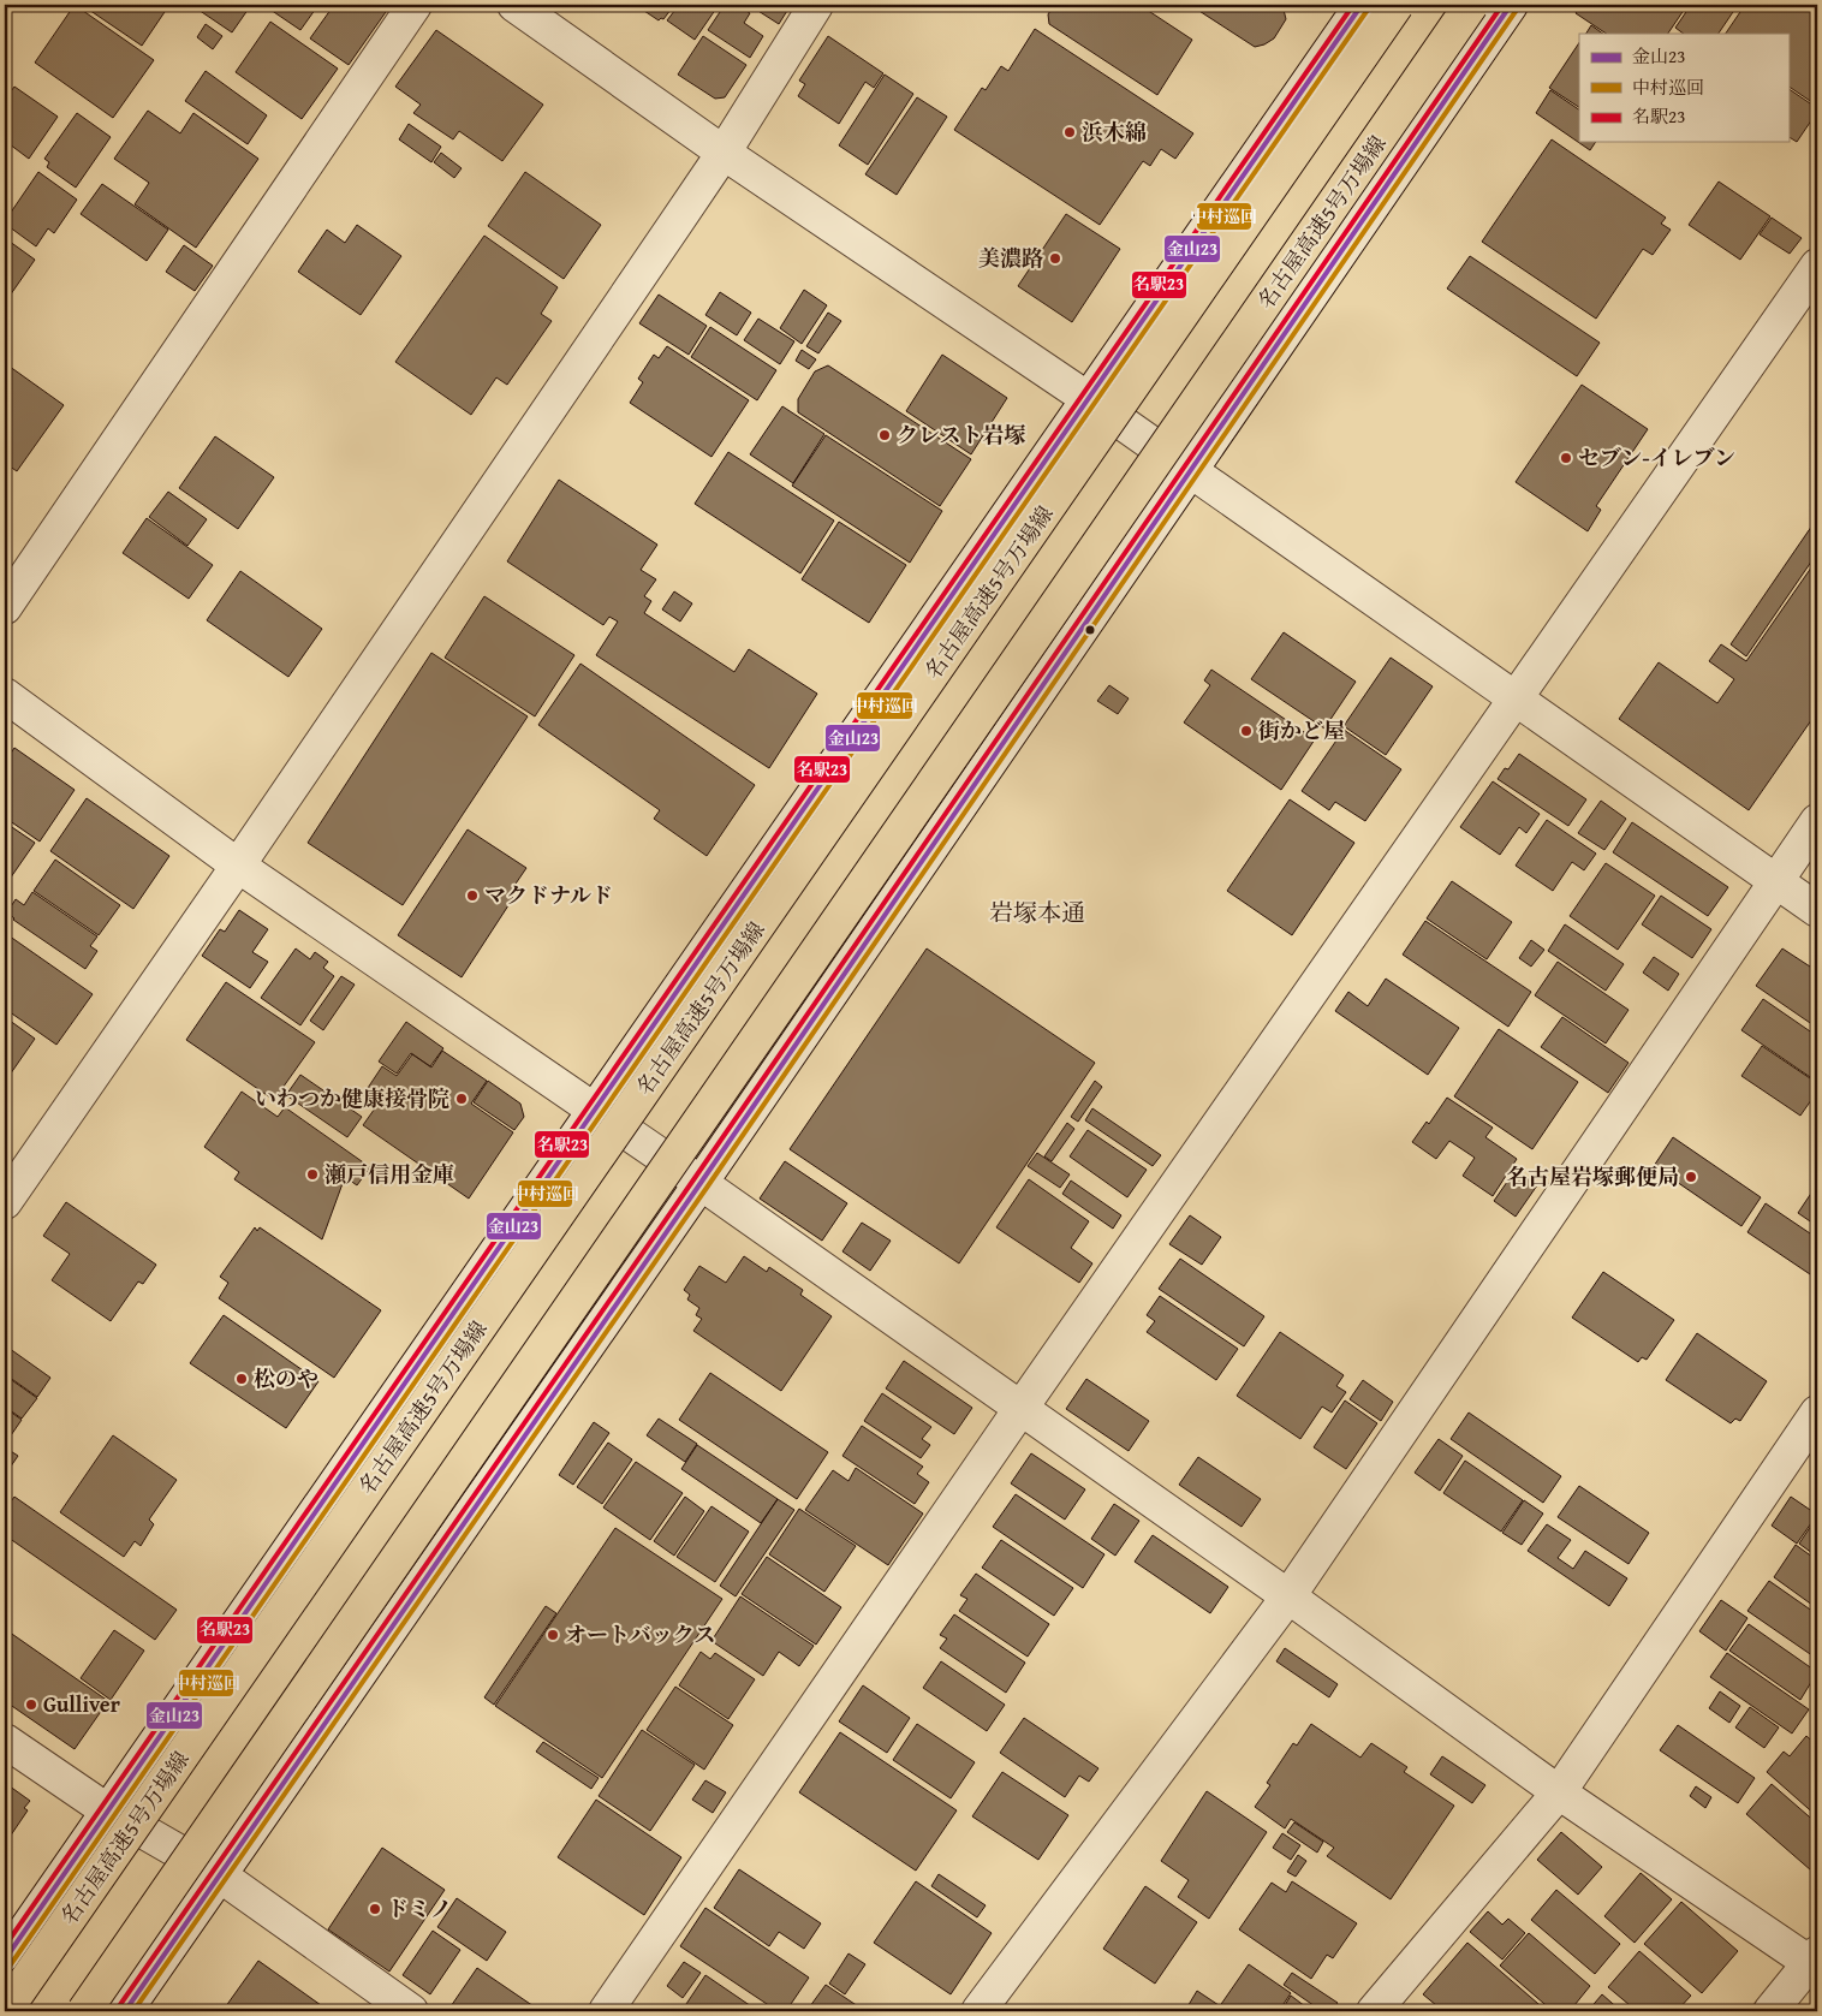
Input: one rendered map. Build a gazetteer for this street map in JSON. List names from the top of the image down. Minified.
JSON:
{"streets":{"highway":["名古屋高速5号万場線"]},"districts":["岩塚本通"],"places":["浜木綿","美濃路","クレスト岩塚","セブン-イレブン","街かど屋","マクドナルド","いわつか健康接骨院","瀬戸信用金庫","名古屋岩塚郵便局","松のや","オートバックス","Gulliver","ドミノ"],"lines":["transit line 金山23","transit line 名駅23","transit line 中村巡回"],"legend":["金山23","中村巡回","名駅23"]}
